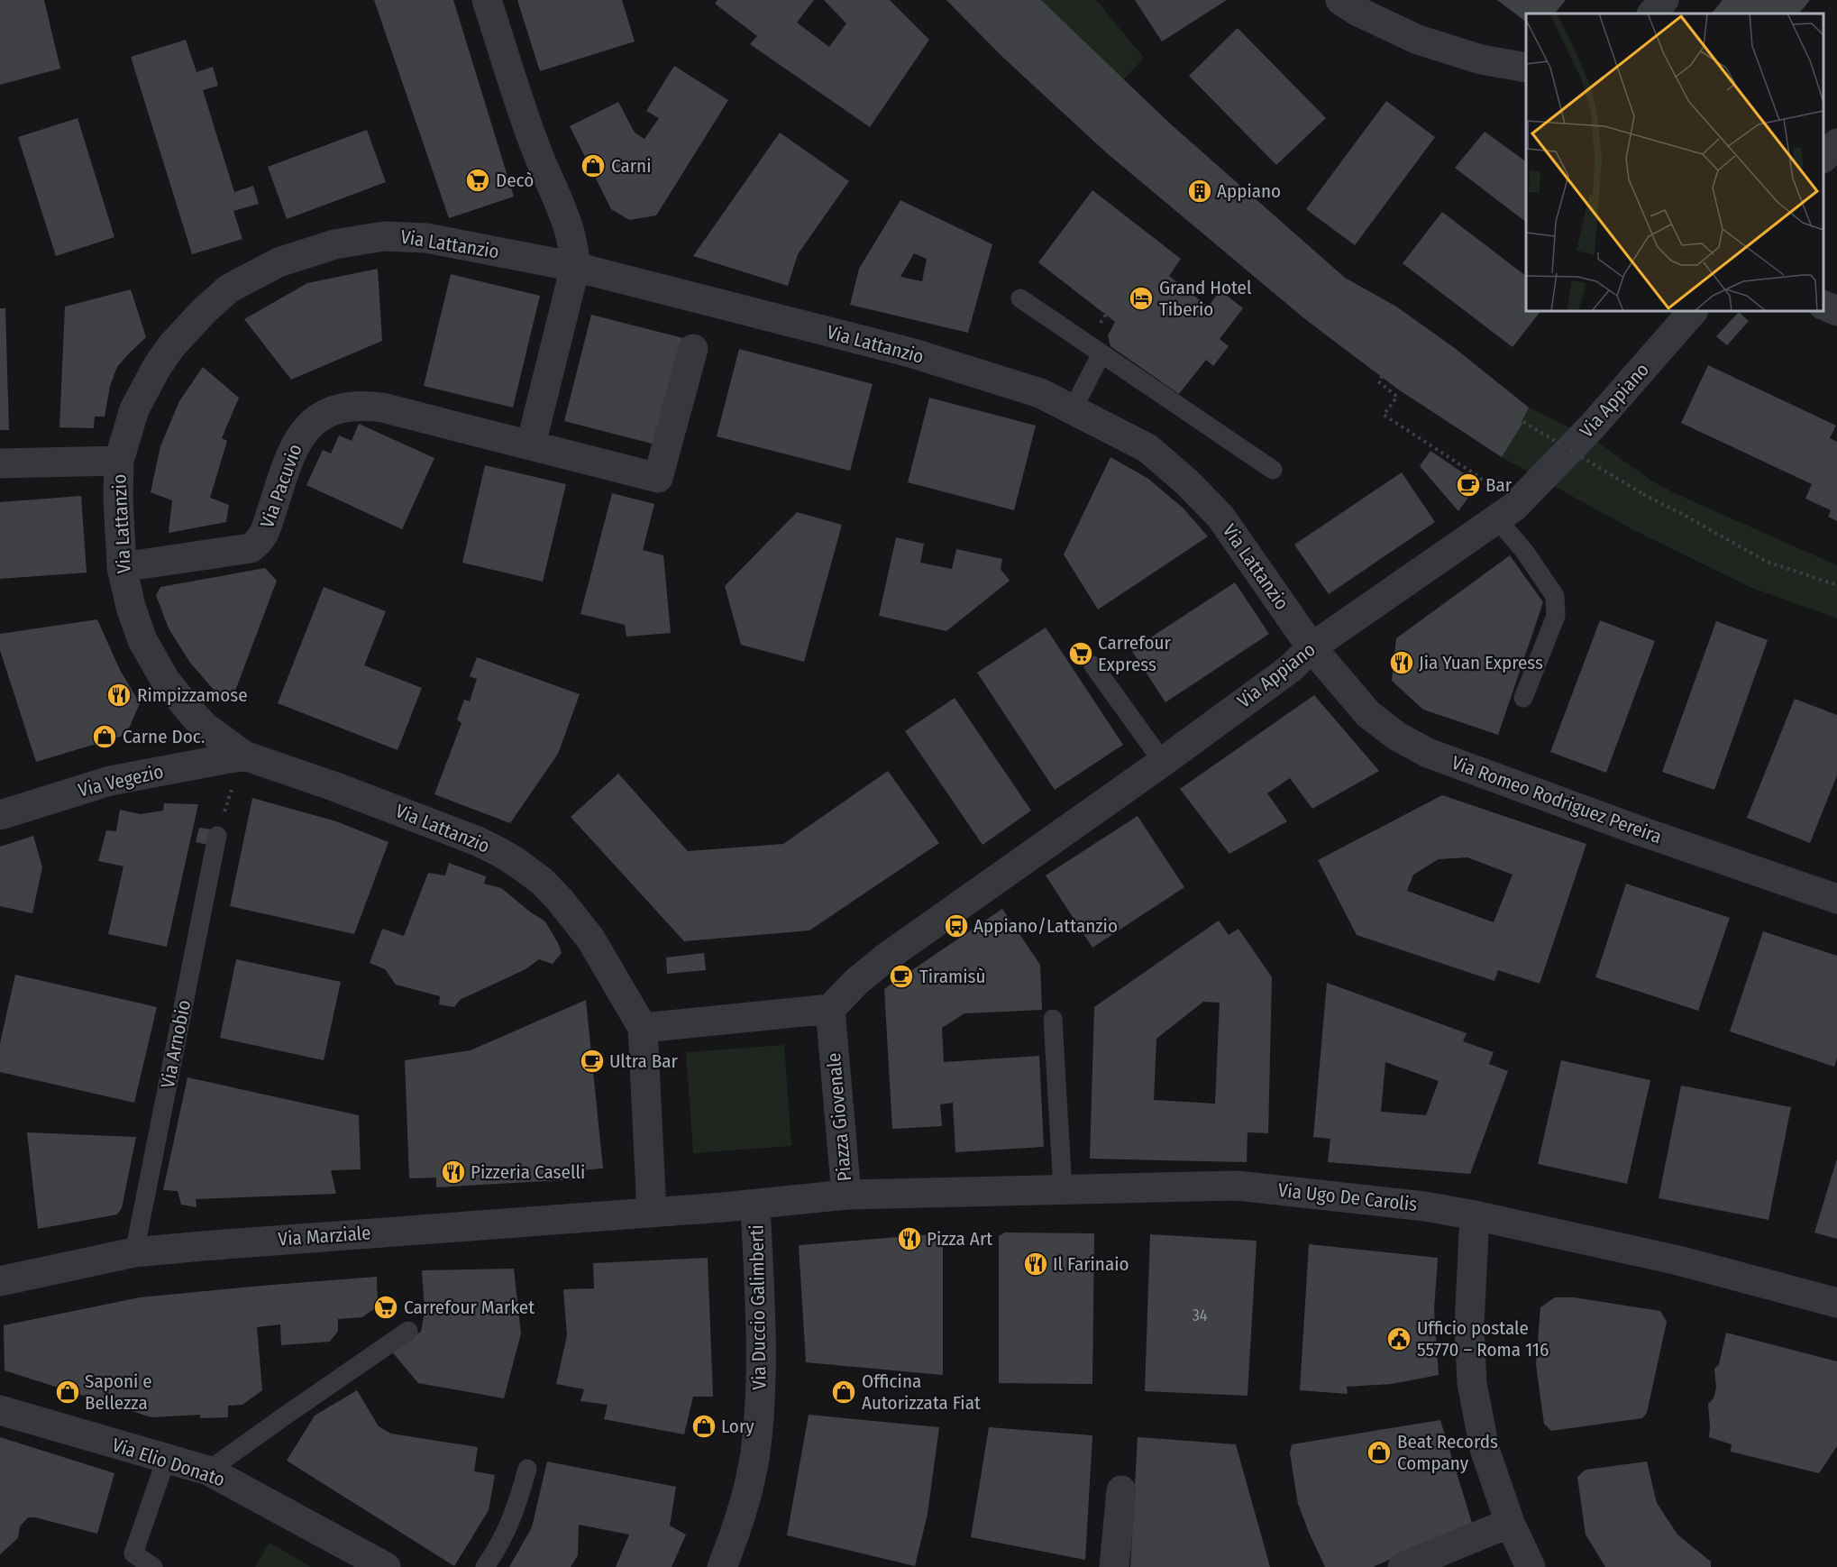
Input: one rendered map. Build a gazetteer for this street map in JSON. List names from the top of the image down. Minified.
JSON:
{"streets":{"street":["Via Lattanzio","Via Appiano","Via Pacuvio","Via Vegezio","Via Romeo Rodriguez Pereira","Piazza Giovenale","Via Ugo De Carolis","Via Marziale","Via Duccio Galimberti","Via Elio Donato"],"lane":["Via Arnobio"]},"crossings":[["Via Lattanzio","Via Appiano"],["Via Lattanzio","Via Pacuvio"],["Via Lattanzio","Via Vegezio"],["Via Lattanzio","Via Romeo Rodriguez Pereira"],["Via Appiano","Via Romeo Rodriguez Pereira"],["Via Appiano","Piazza Giovenale"],["Via Arnobio","Via Marziale"],["Piazza Giovenale","Via Ugo De Carolis"],["Piazza Giovenale","Via Marziale"],["Piazza Giovenale","Via Duccio Galimberti"]],"places":{"shop":["Carni","Carne Doc.","Saponi e Bellezza","Officina Autorizzata Fiat","Lory","Beat Records Company"],"supermarket":["Decò","Carrefour Express","Carrefour Market"],"building":["Appiano"],"hotel":["Grand Hotel Tiberio"],"cafe":["Bar","Tiramisù","Ultra Bar"],"restaurant":["Jia Yuan Express","Rimpizzamose","Pizzeria Caselli","Pizza Art","Il Farinaio"],"bus stop":["Appiano/Lattanzio"],"public building":["Ufficio postale 55770 – Roma 116"]},"house_numbers":["34"]}
